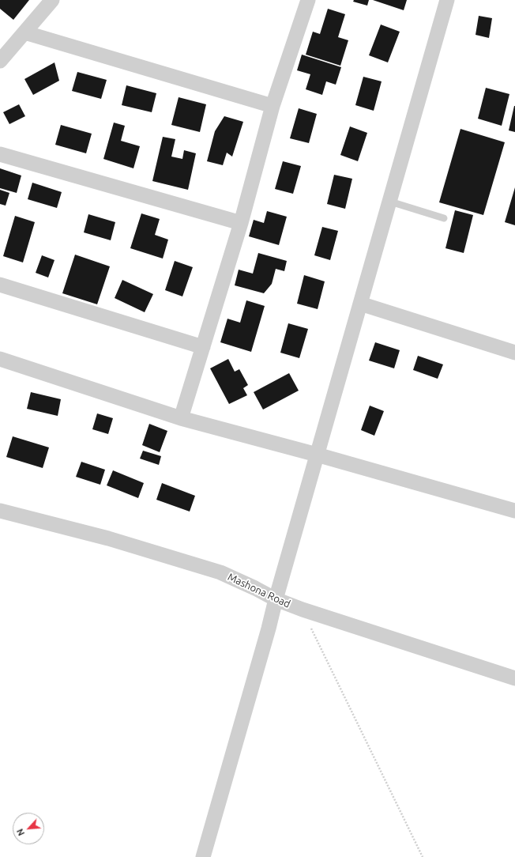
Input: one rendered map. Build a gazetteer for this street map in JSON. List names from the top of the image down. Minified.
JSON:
{"streets":{"street":["Mashona Road"]},"north":"bottom left"}
